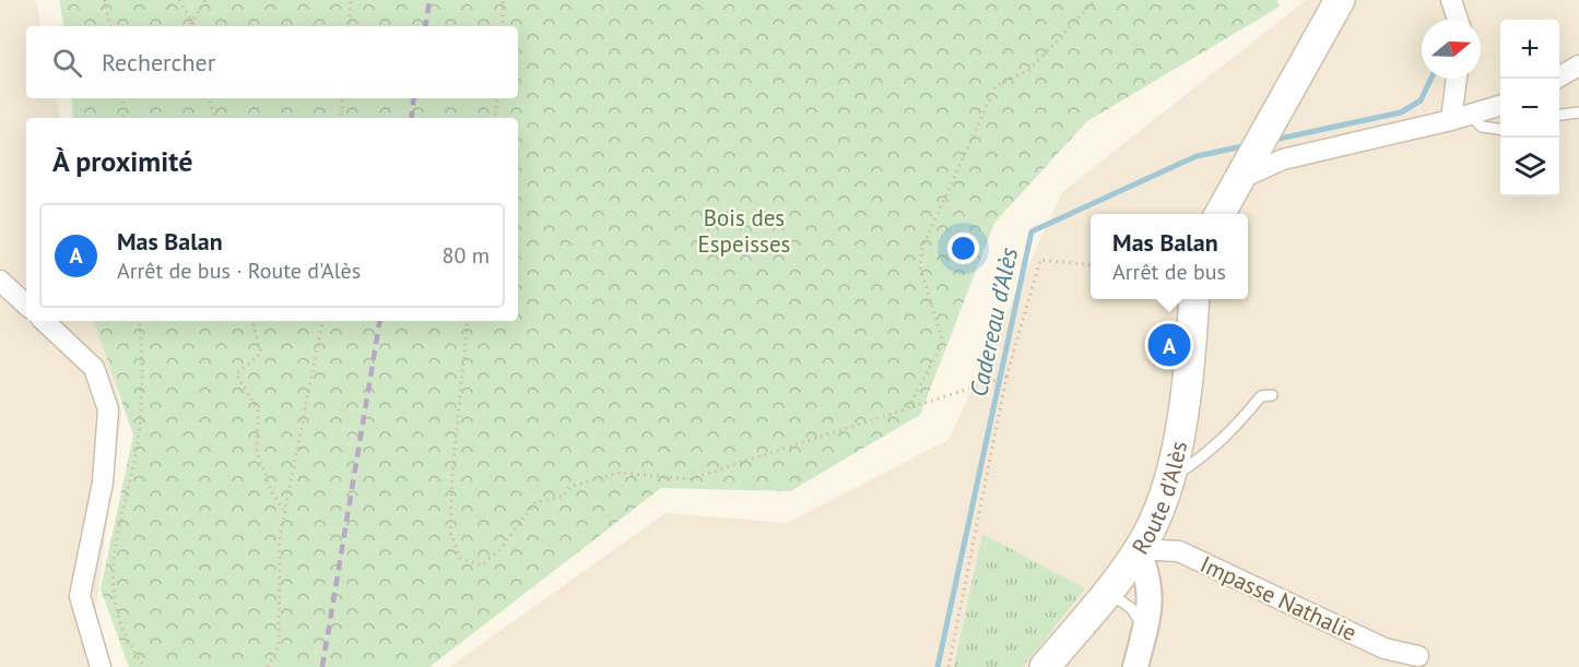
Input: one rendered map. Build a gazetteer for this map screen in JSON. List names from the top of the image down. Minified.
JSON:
{"streets":{"main road":["Route d'Alès"],"street":["Impasse Nathalie"]},"crossings":[["Route d'Alès","Impasse Nathalie"]],"water":["Cadereau d'Alès"],"parks":["Bois des Espeisses"],"north":"right","page":{"map_buttons":["+","−"],"search":"Rechercher","heading":"À proximité","list":[{"mark":"A","name":"Mas Balan","note":"Arrêt de bus · Route d'Alès","value":"80 m"}],"popup":["Mas Balan","Arrêt de bus"],"pins":"A"}}
